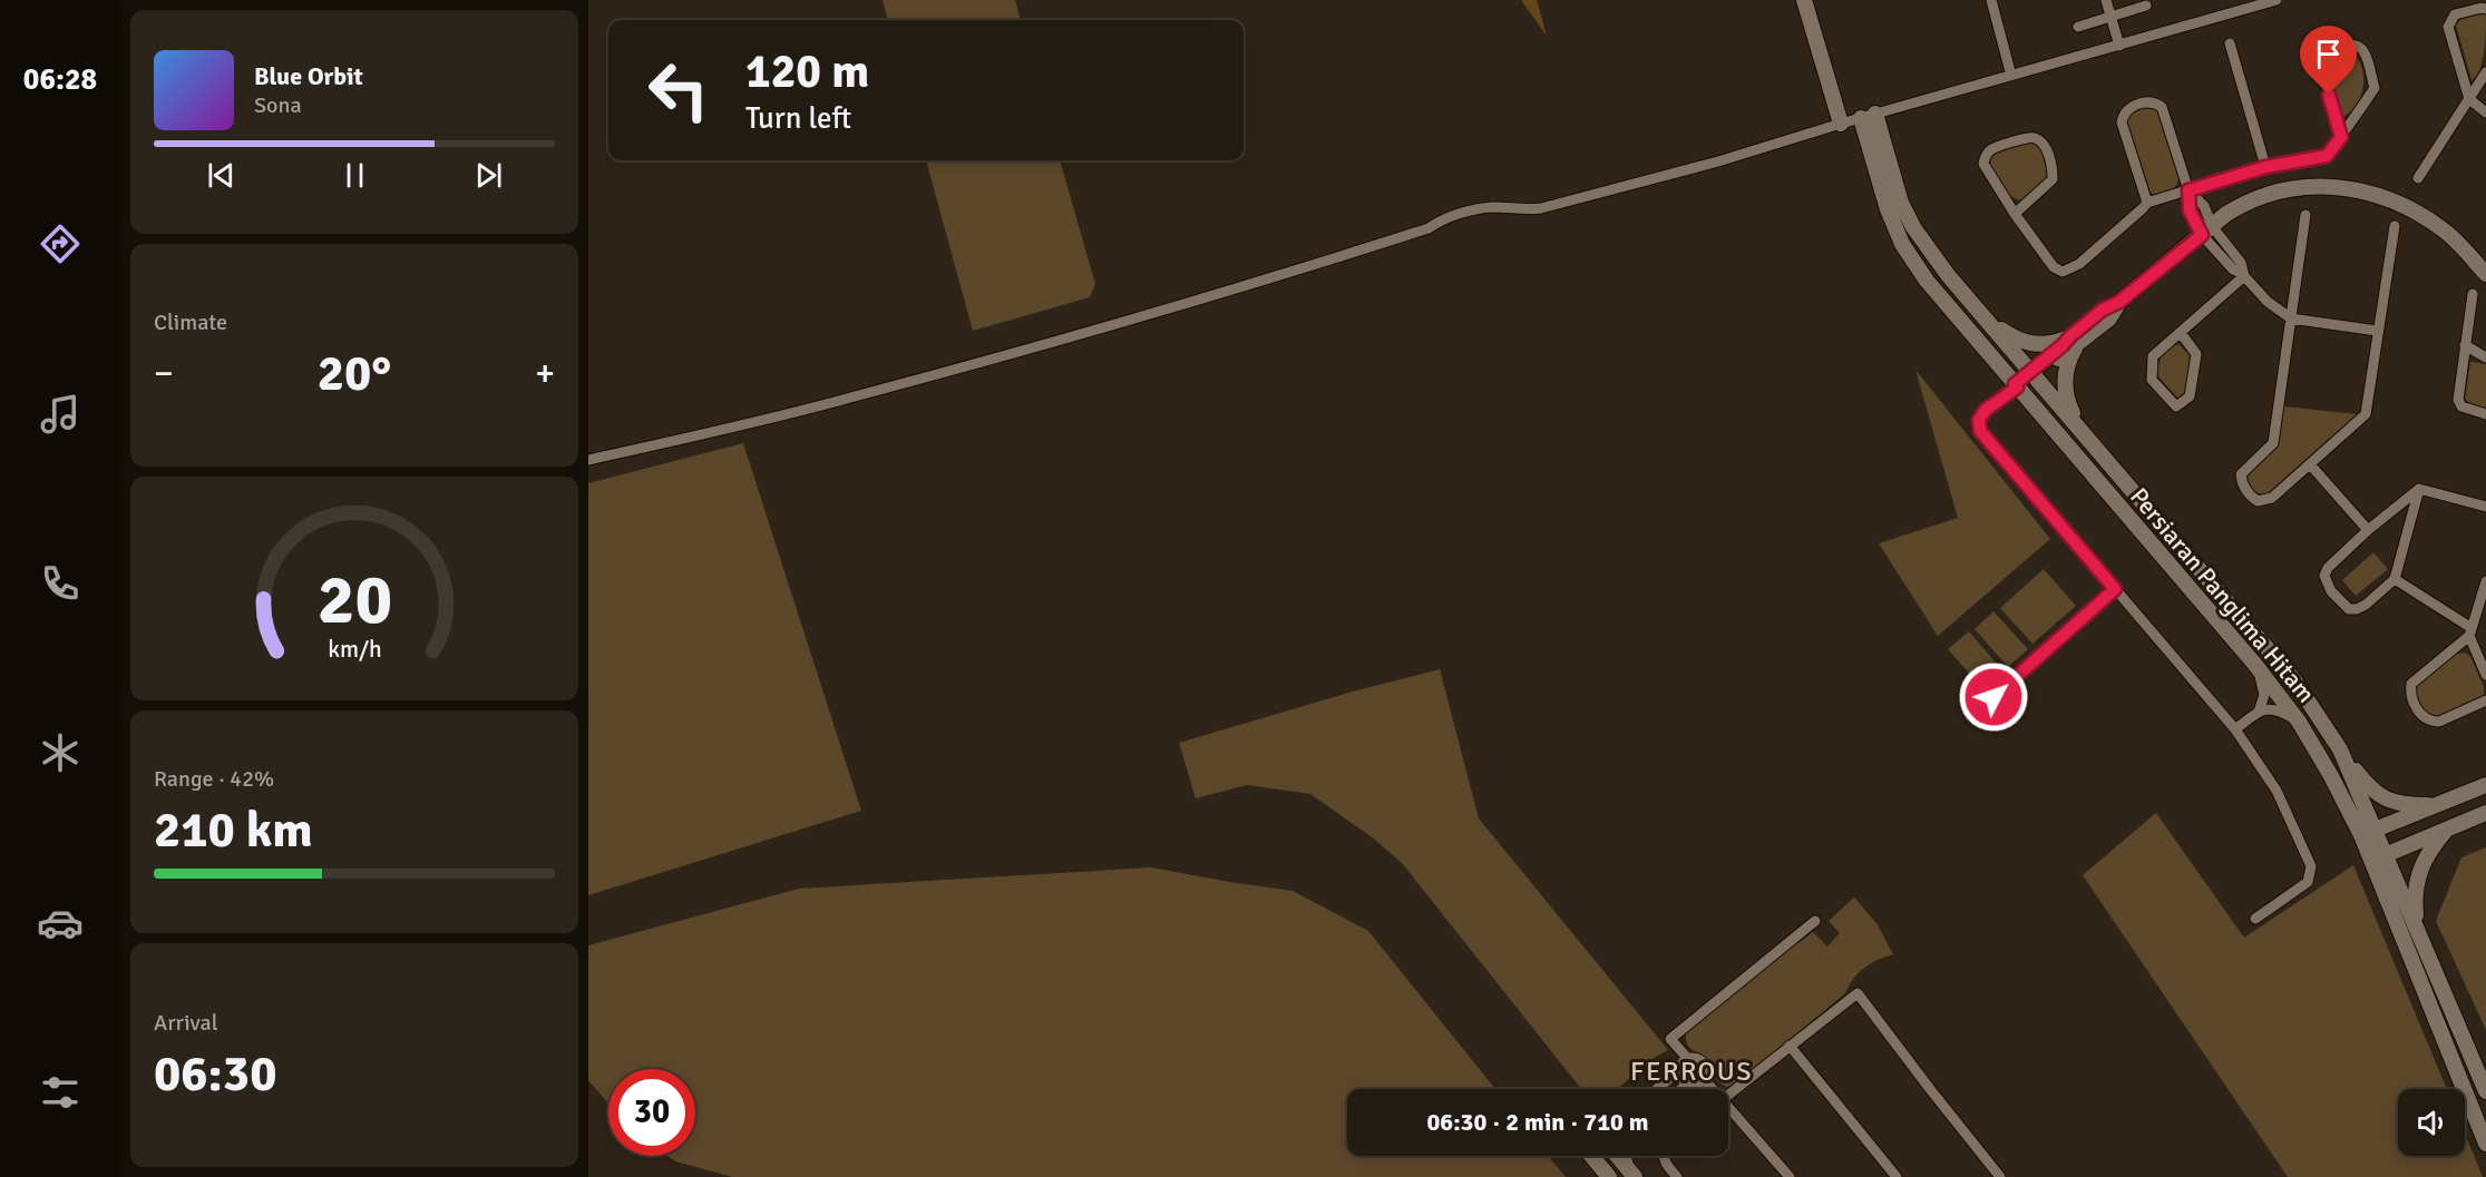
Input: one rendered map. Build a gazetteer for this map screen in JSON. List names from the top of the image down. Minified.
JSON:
{"streets":{"main road":["Persiaran Panglima Hitam"]},"districts":["FERROUS"],"page":{"tabs":"06:28","turn":["120 m","Turn left"],"song":["Blue Orbit","Sona"],"tile":["Climate",["Range · 42%","210 km"],["Arrival","06:30"]],"heat":["−","20°","+"],"limit":"30","trip":"06:30 · 2 min · 710 m","gauge":["20","km/h"]}}
